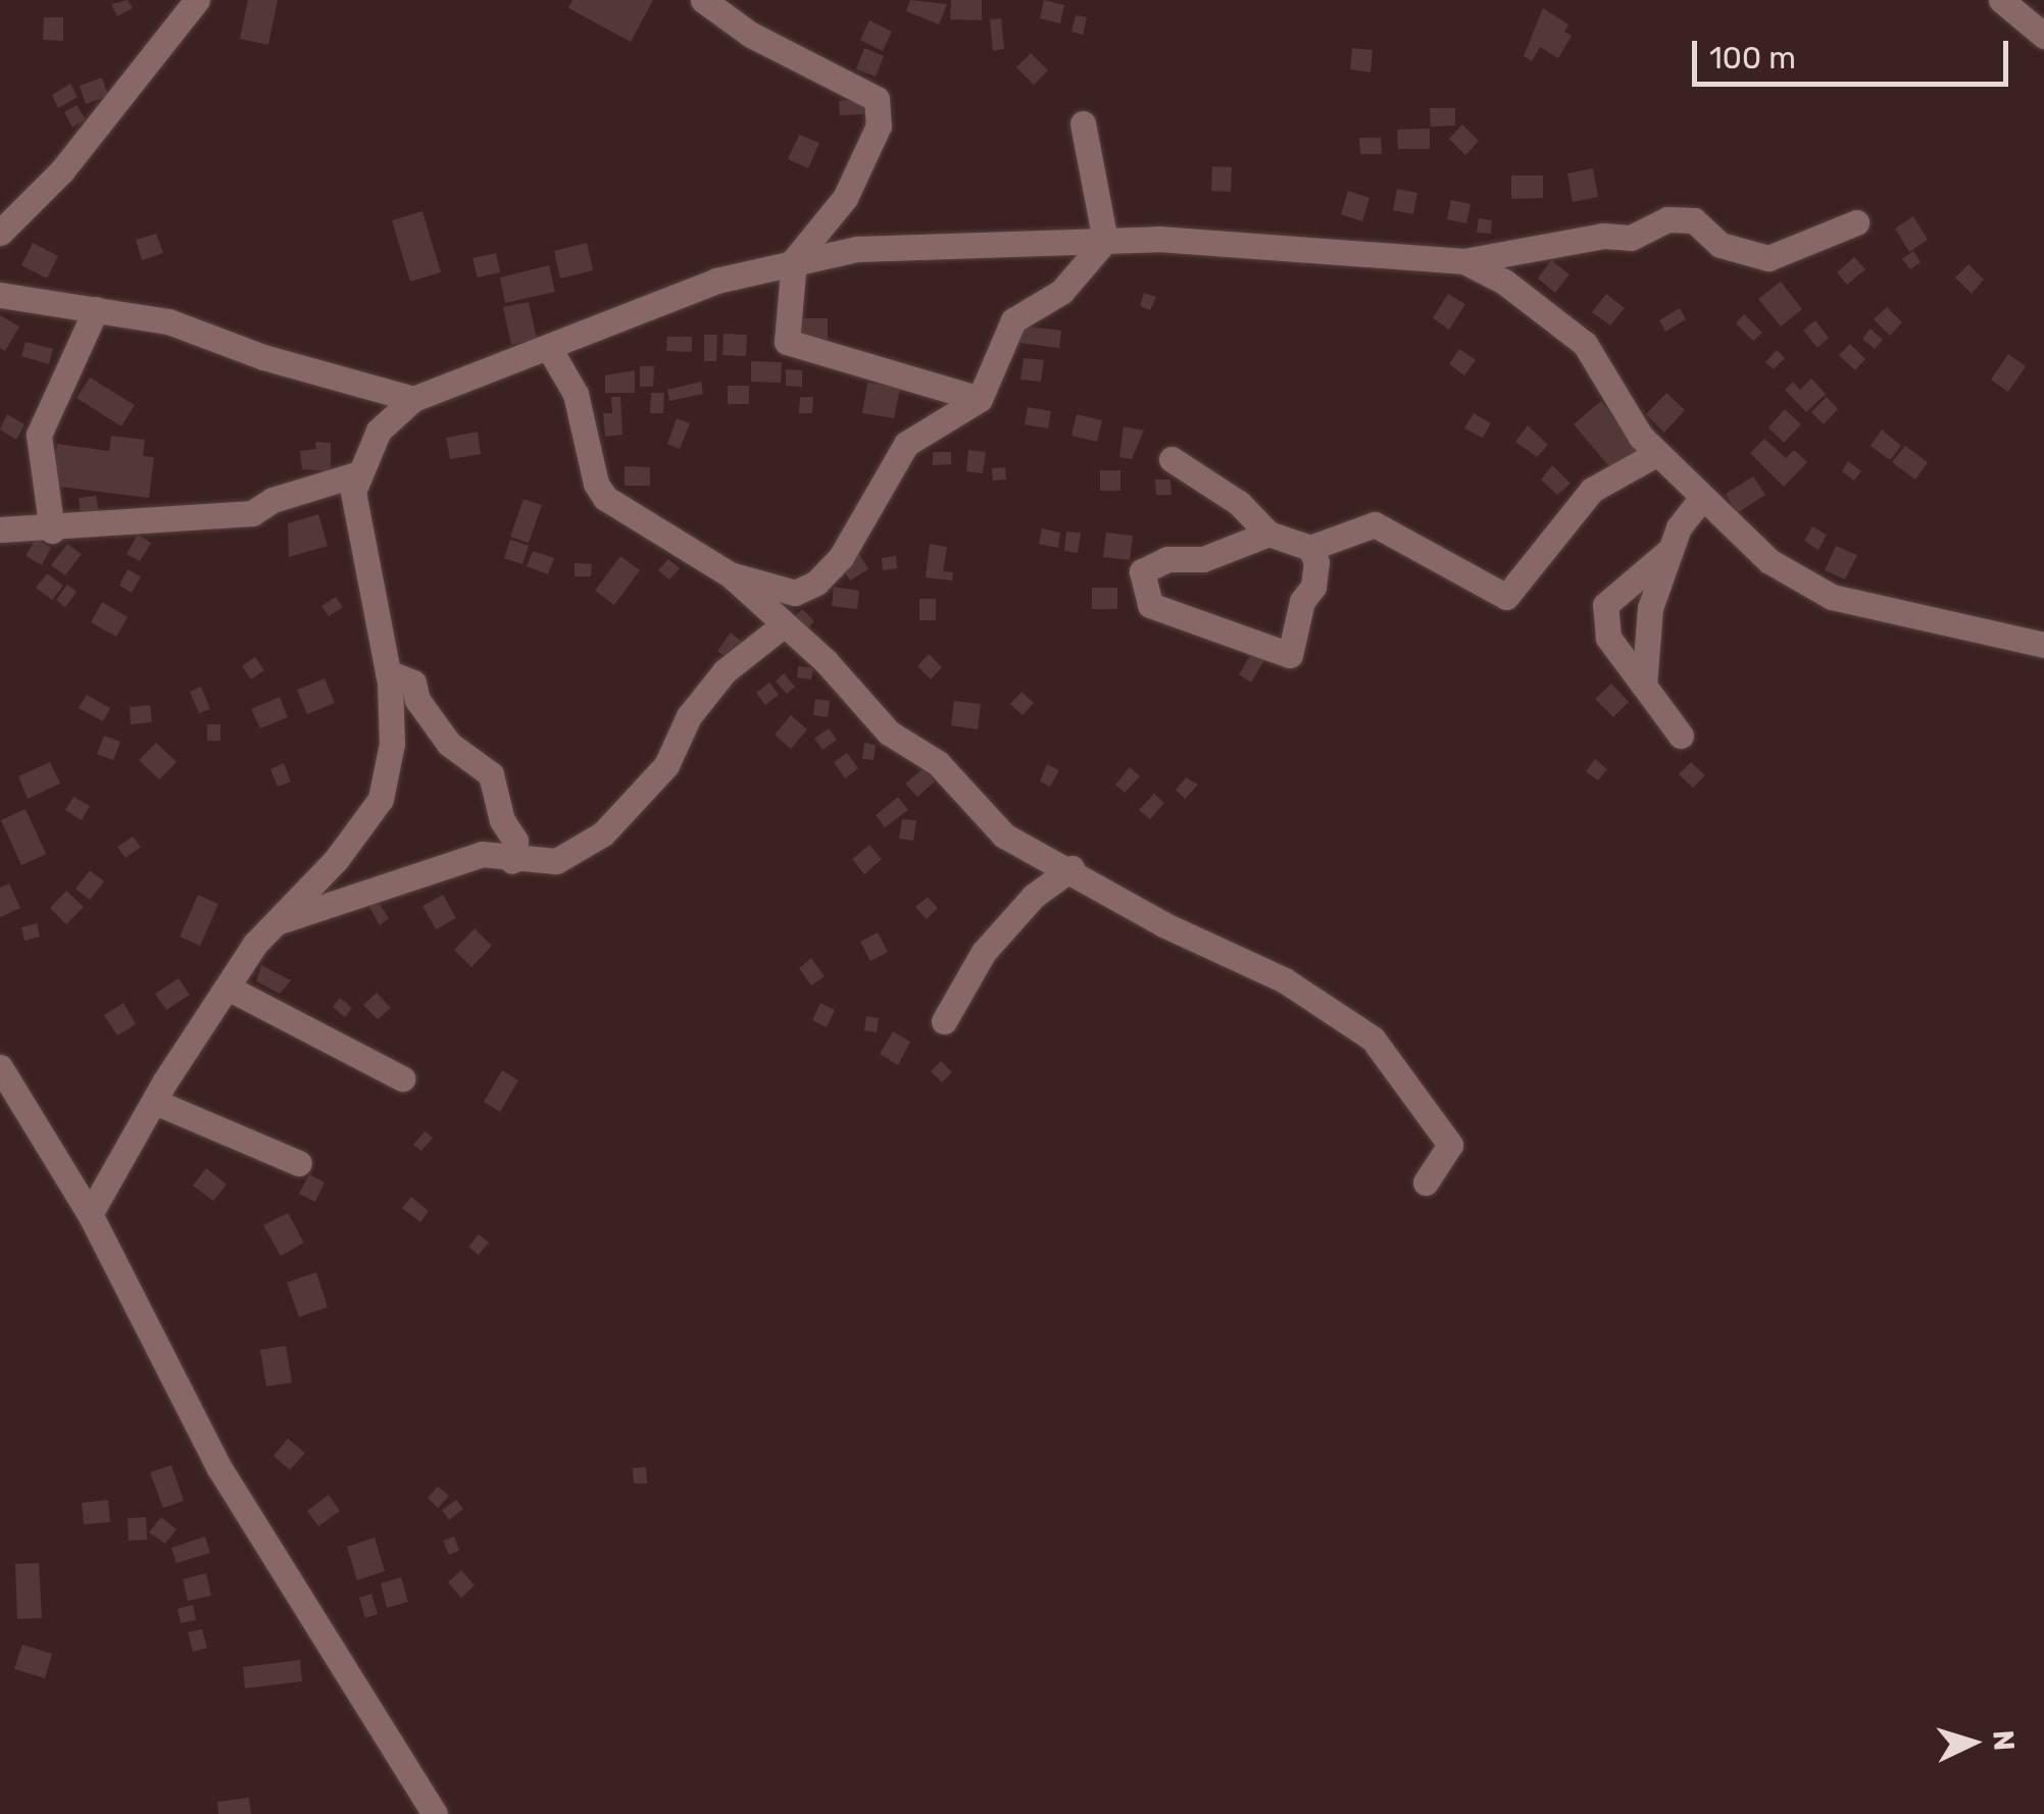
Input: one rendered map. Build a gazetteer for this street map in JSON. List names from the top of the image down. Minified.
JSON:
{"scale_bar":"100 m","north":"right"}
